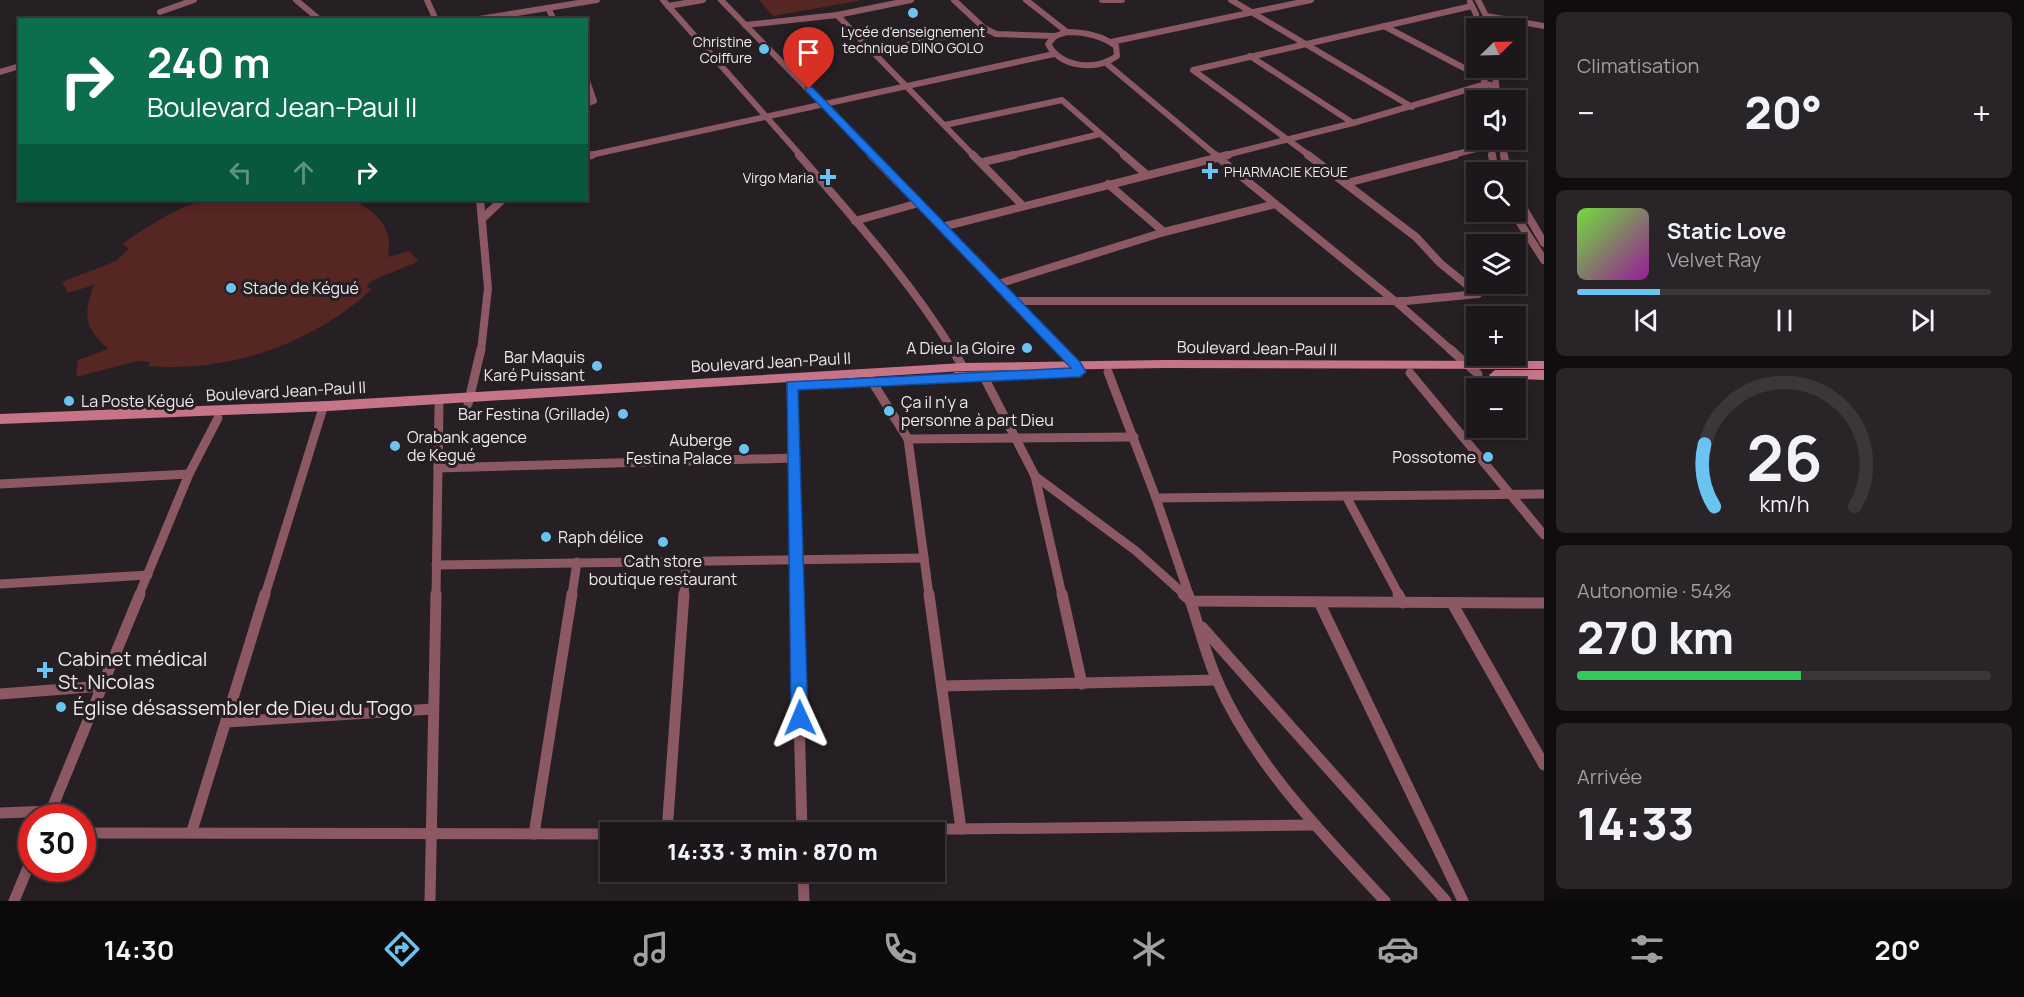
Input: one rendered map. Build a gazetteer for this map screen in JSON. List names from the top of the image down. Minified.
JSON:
{"streets":{"main road":["Boulevard Jean-Paul II"]},"places":{"other":["Lycée d'enseignement technique DINO GOLO","Christine Coiffure","Stade de Kégué","A Dieu la Gloire","Bar Maquis Karé Puissant","La Poste Kégué","Ça il n'y a personne à part Dieu","Bar Festina (Grillade)","Orabank agence de Kegué","Auberge Festina Palace","Possotome","Raph délice","Cath store boutique restaurant","Église désassembler de Dieu du Togo"],"health":["PHARMACIE KEGUE","Virgo Maria","Cabinet médical St. Nicolas"]},"north":"top right","page":{"tile":["Climatisation",["Autonomie · 54%","270 km"],["Arrivée","14:33"]],"map_buttons":["+","−"],"turn":["240 m","Boulevard Jean-Paul II"],"heat":["−","20°","+"],"song":["Static Love","Velvet Ray"],"limit":"30","trip":"14:33 · 3 min · 870 m","tabs":["14:30","20°"],"gauge":["26","km/h"]}}
